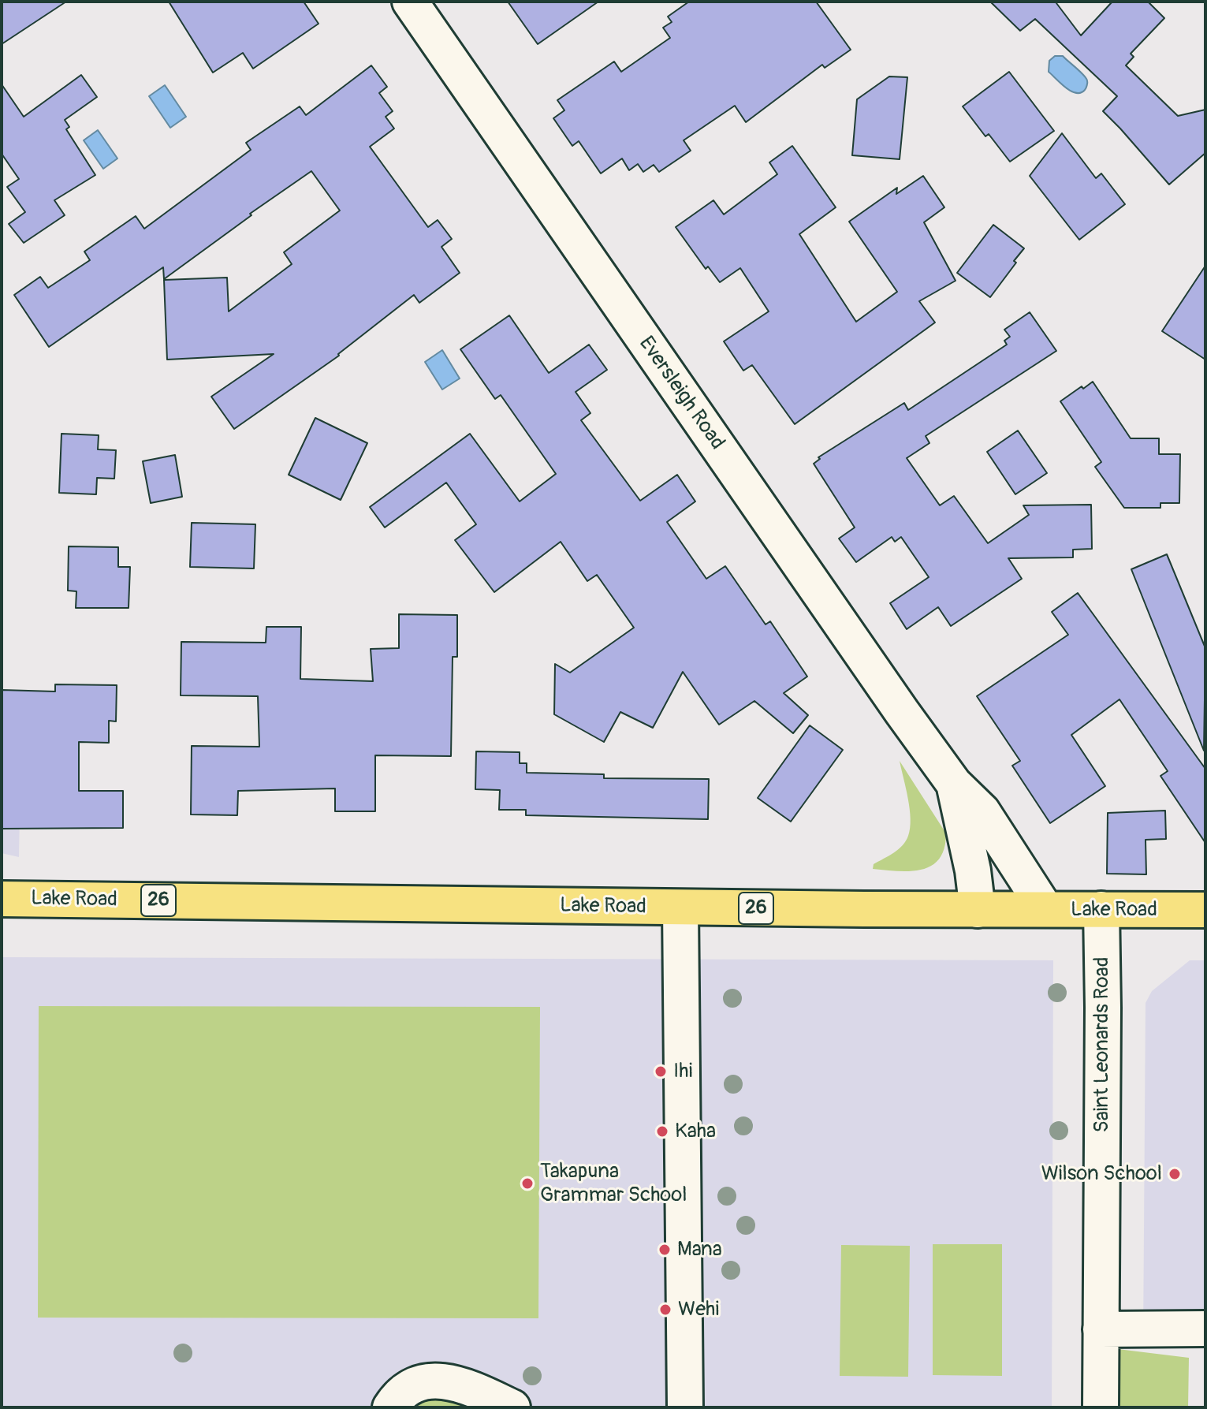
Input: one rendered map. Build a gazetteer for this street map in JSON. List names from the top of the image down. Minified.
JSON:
{"streets":{"main road":["Lake Road","26"],"street":["Eversleigh Road","Saint Leonards Road"]},"crossings":[["Eversleigh Road","Lake Road"],["Lake Road","Saint Leonards Road"]],"places":["Ihi","Kaha","Wilson School","Takapuna Grammar School","Mana","Wehi"]}
